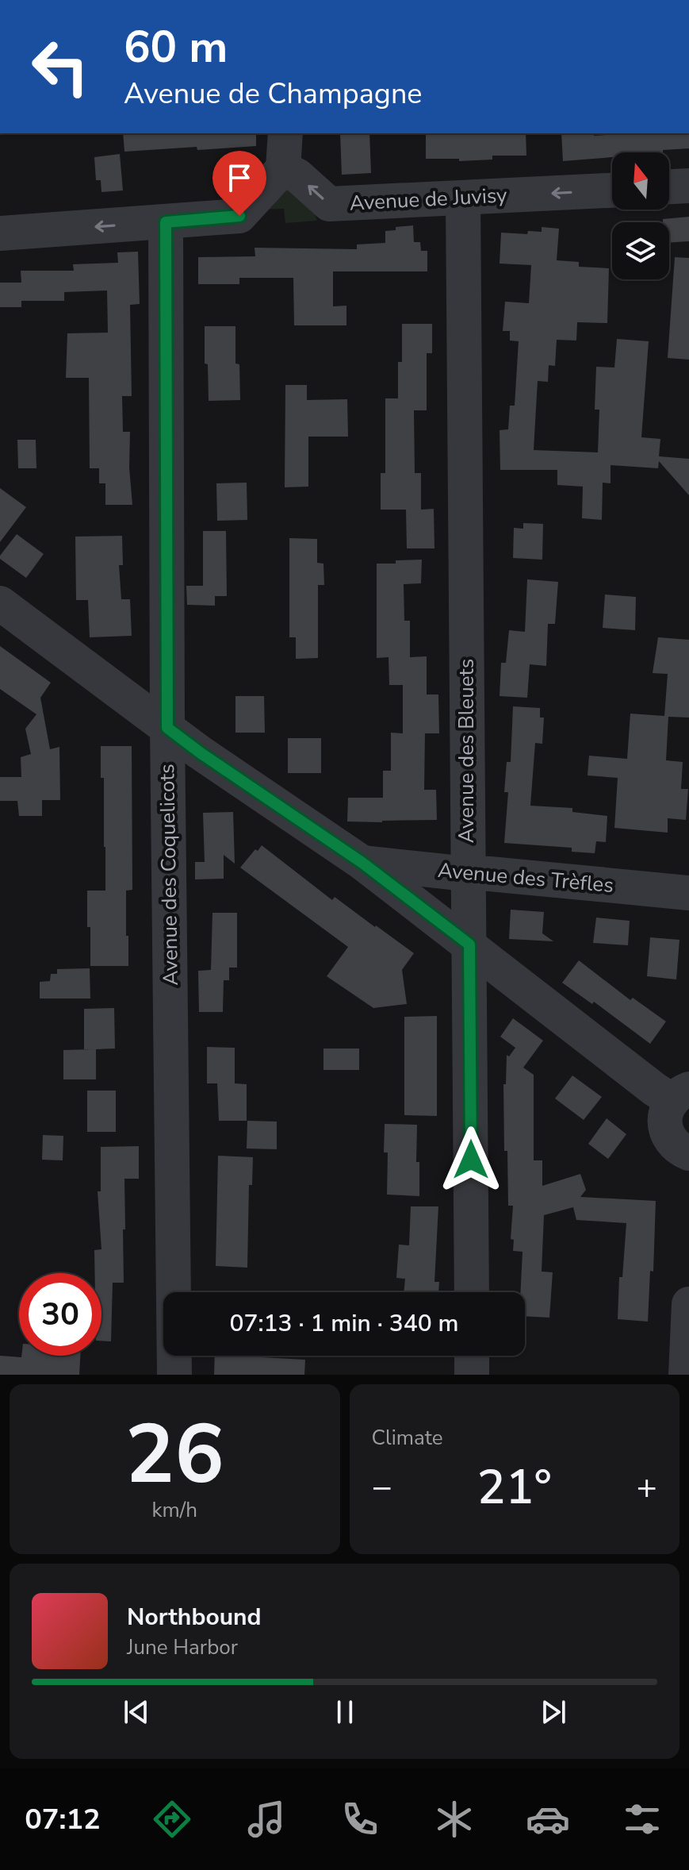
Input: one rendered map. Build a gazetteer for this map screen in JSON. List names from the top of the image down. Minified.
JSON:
{"streets":{"street":["Avenue de Juvisy","Avenue des Bleuets","Avenue des Coquelicots","Avenue des Trèfles"]},"crossings":[["Avenue de Juvisy","Avenue des Bleuets"],["Avenue des Bleuets","Avenue des Trèfles"]],"one_way":["Avenue de Juvisy"],"north":"top","page":{"turn":["60 m","Avenue de Champagne"],"limit":"30","trip":"07:13 · 1 min · 340 m","tile":[["26","km/h"],"Climate"],"heat":["−","21°","+"],"song":["Northbound","June Harbor"],"tabs":"07:12"}}
